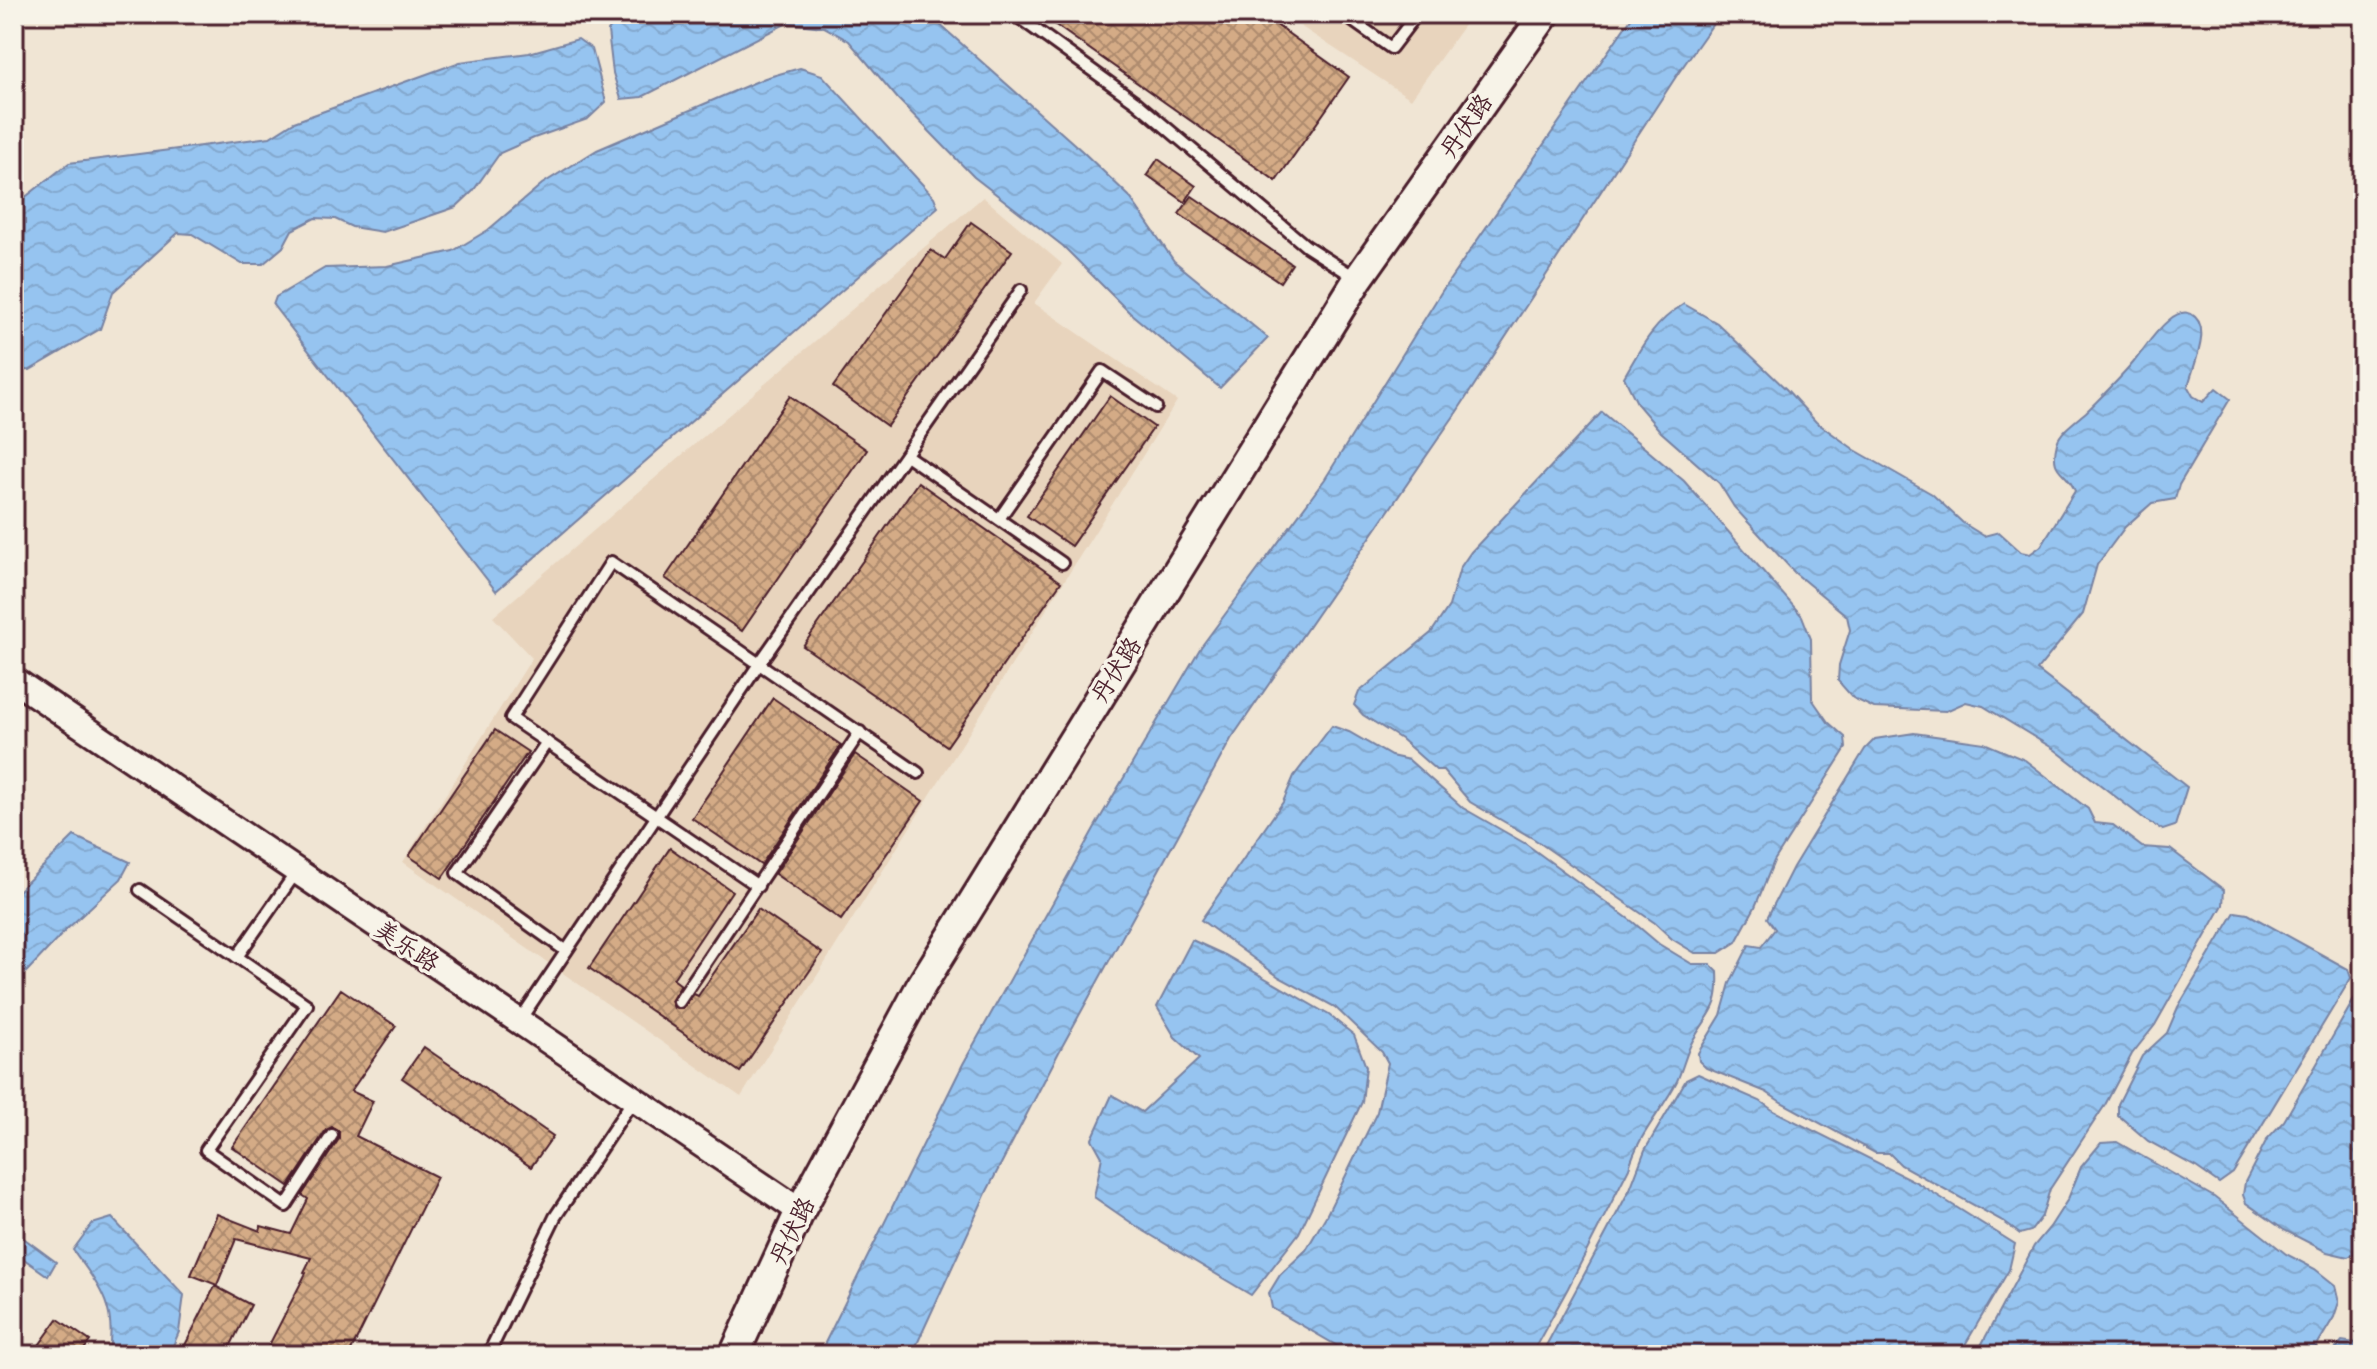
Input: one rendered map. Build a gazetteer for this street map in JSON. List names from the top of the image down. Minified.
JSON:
{"streets":{"main road":["丹伏路"],"street":["美乐路"]},"crossings":[["丹伏路","美乐路"]]}
